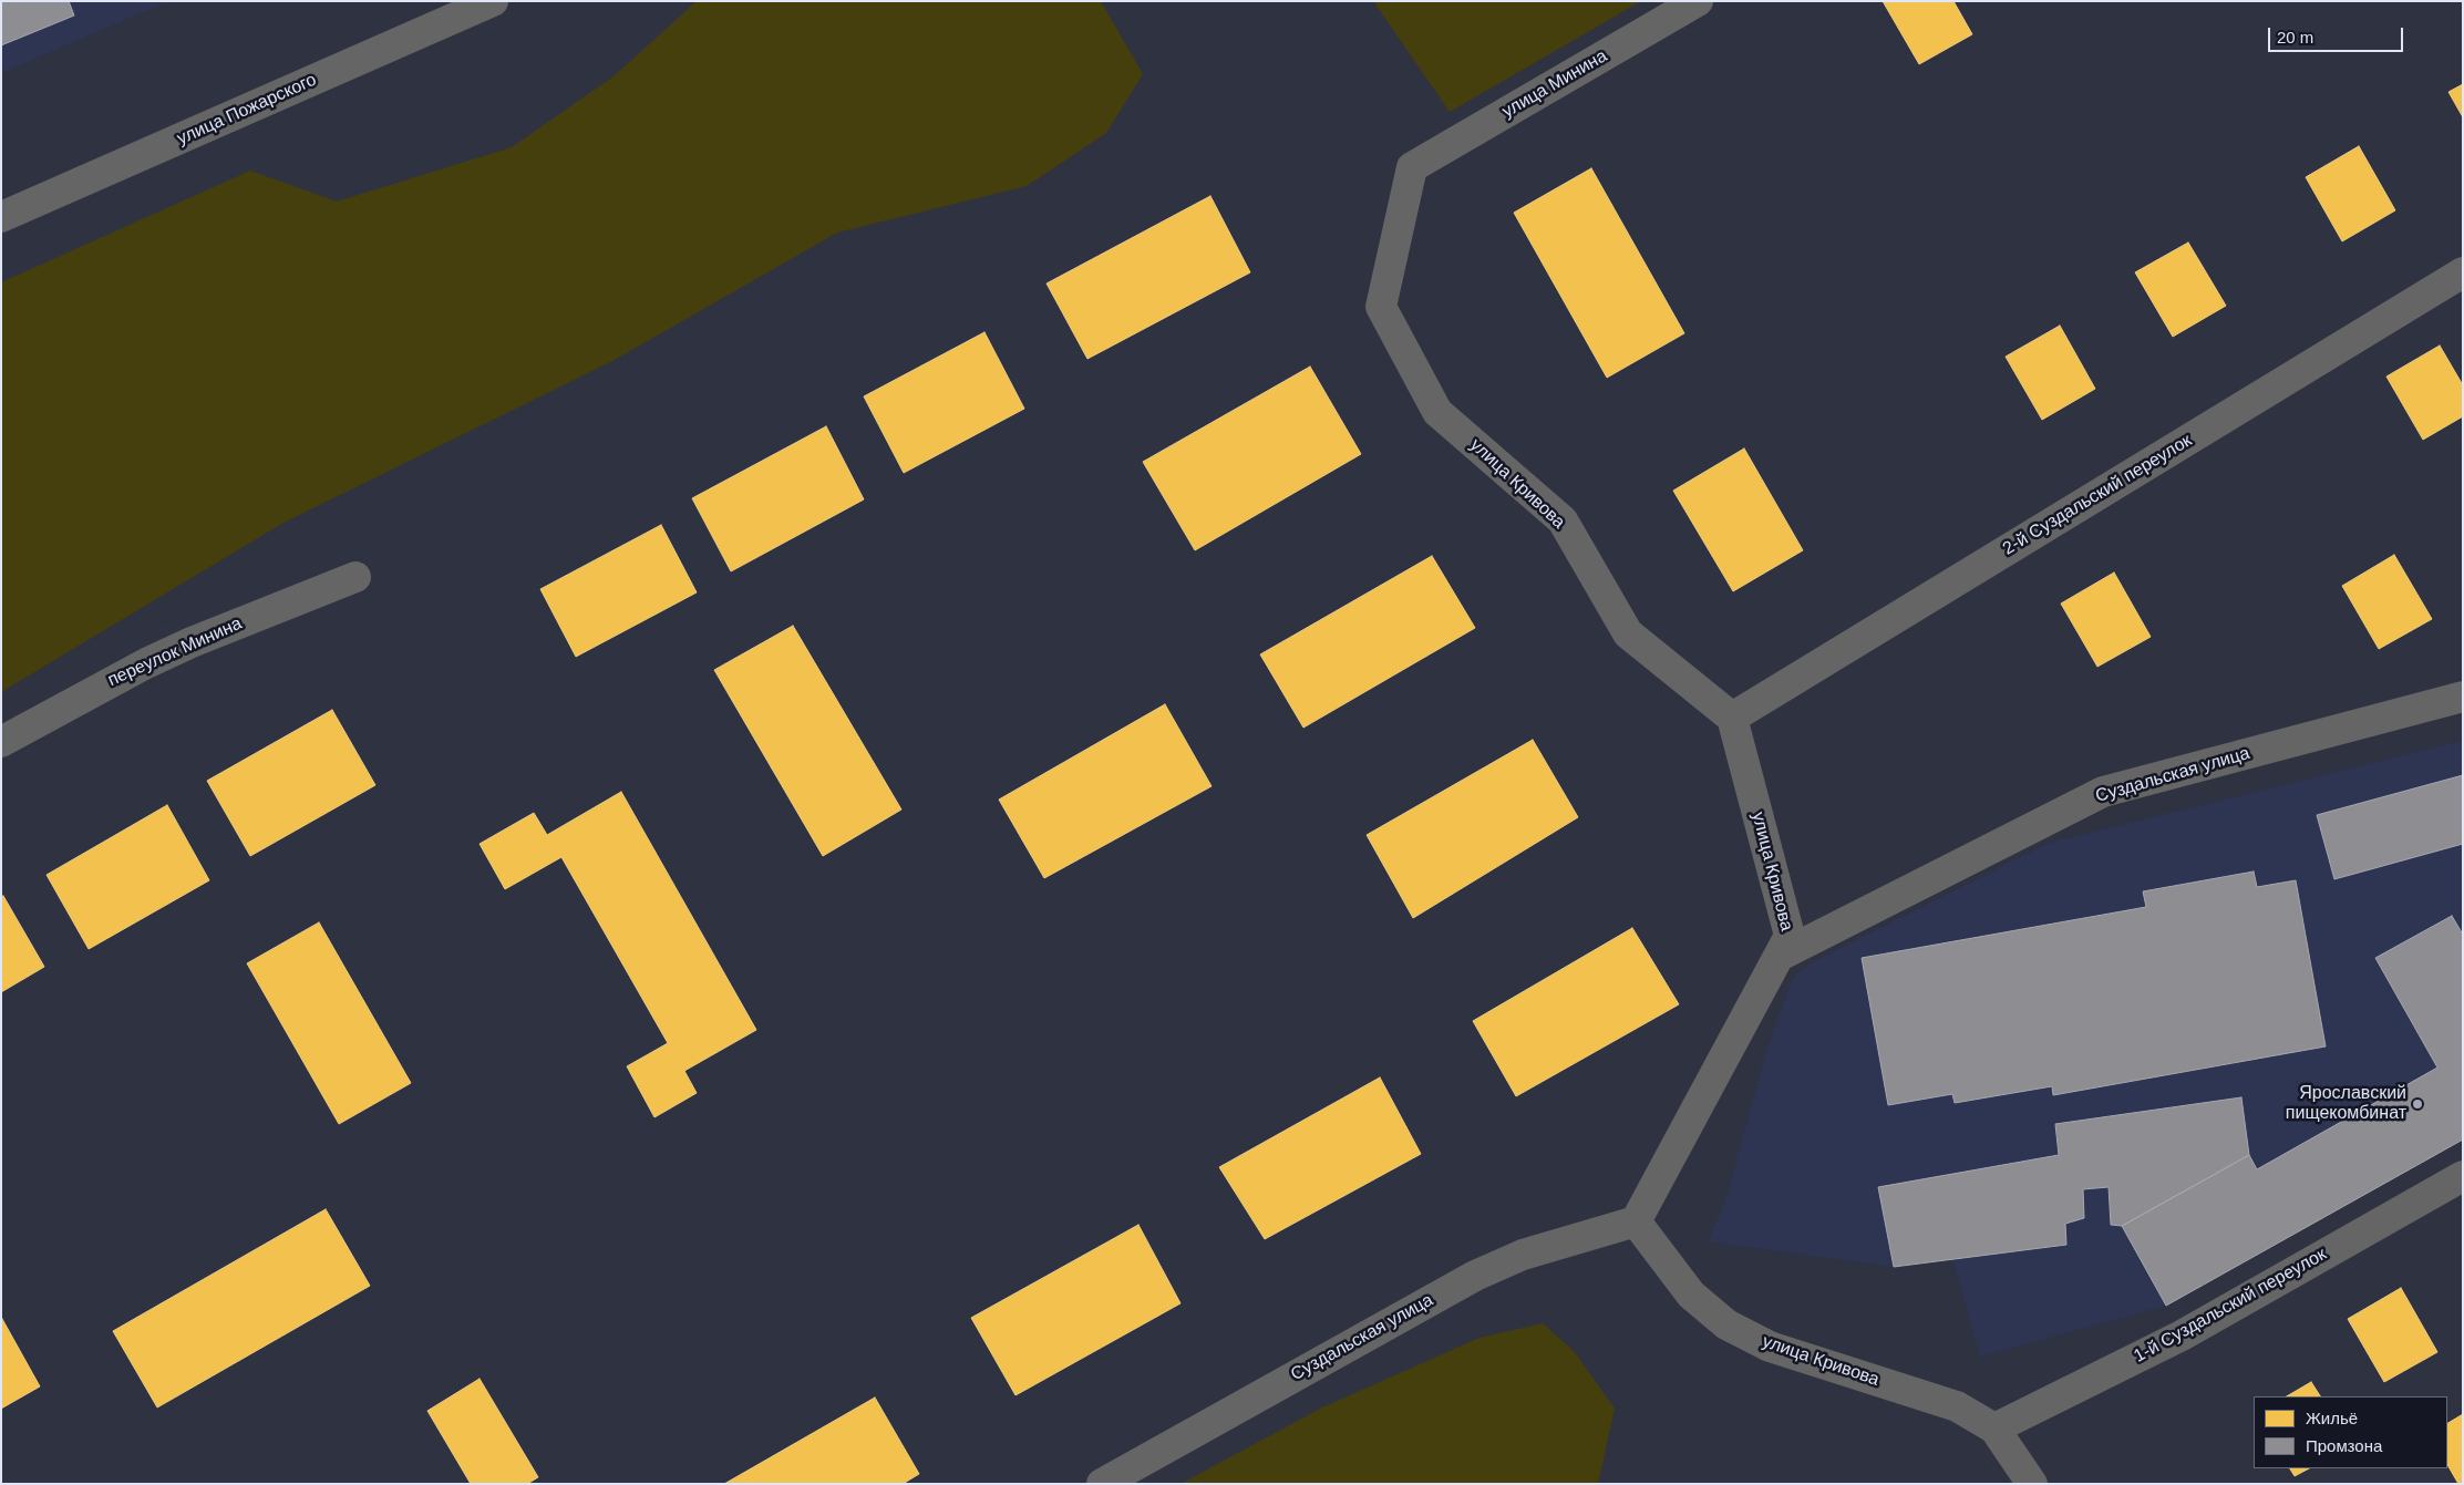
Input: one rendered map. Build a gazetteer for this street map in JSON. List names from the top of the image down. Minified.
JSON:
{"streets":{"street":["улица Минина","улица Пожарского","улица Кривова","2-й Суздальский переулок","переулок Минина","Суздальская улица","1-й Суздальский переулок"]},"crossings":[["улица Минина","улица Кривова"],["улица Кривова","2-й Суздальский переулок"],["улица Кривова","Суздальская улица"],["улица Кривова","1-й Суздальский переулок"]],"places":["Ярославский пищекомбинат"],"legend":["Жильё","Промзона"],"scale_bar":"20 m"}
